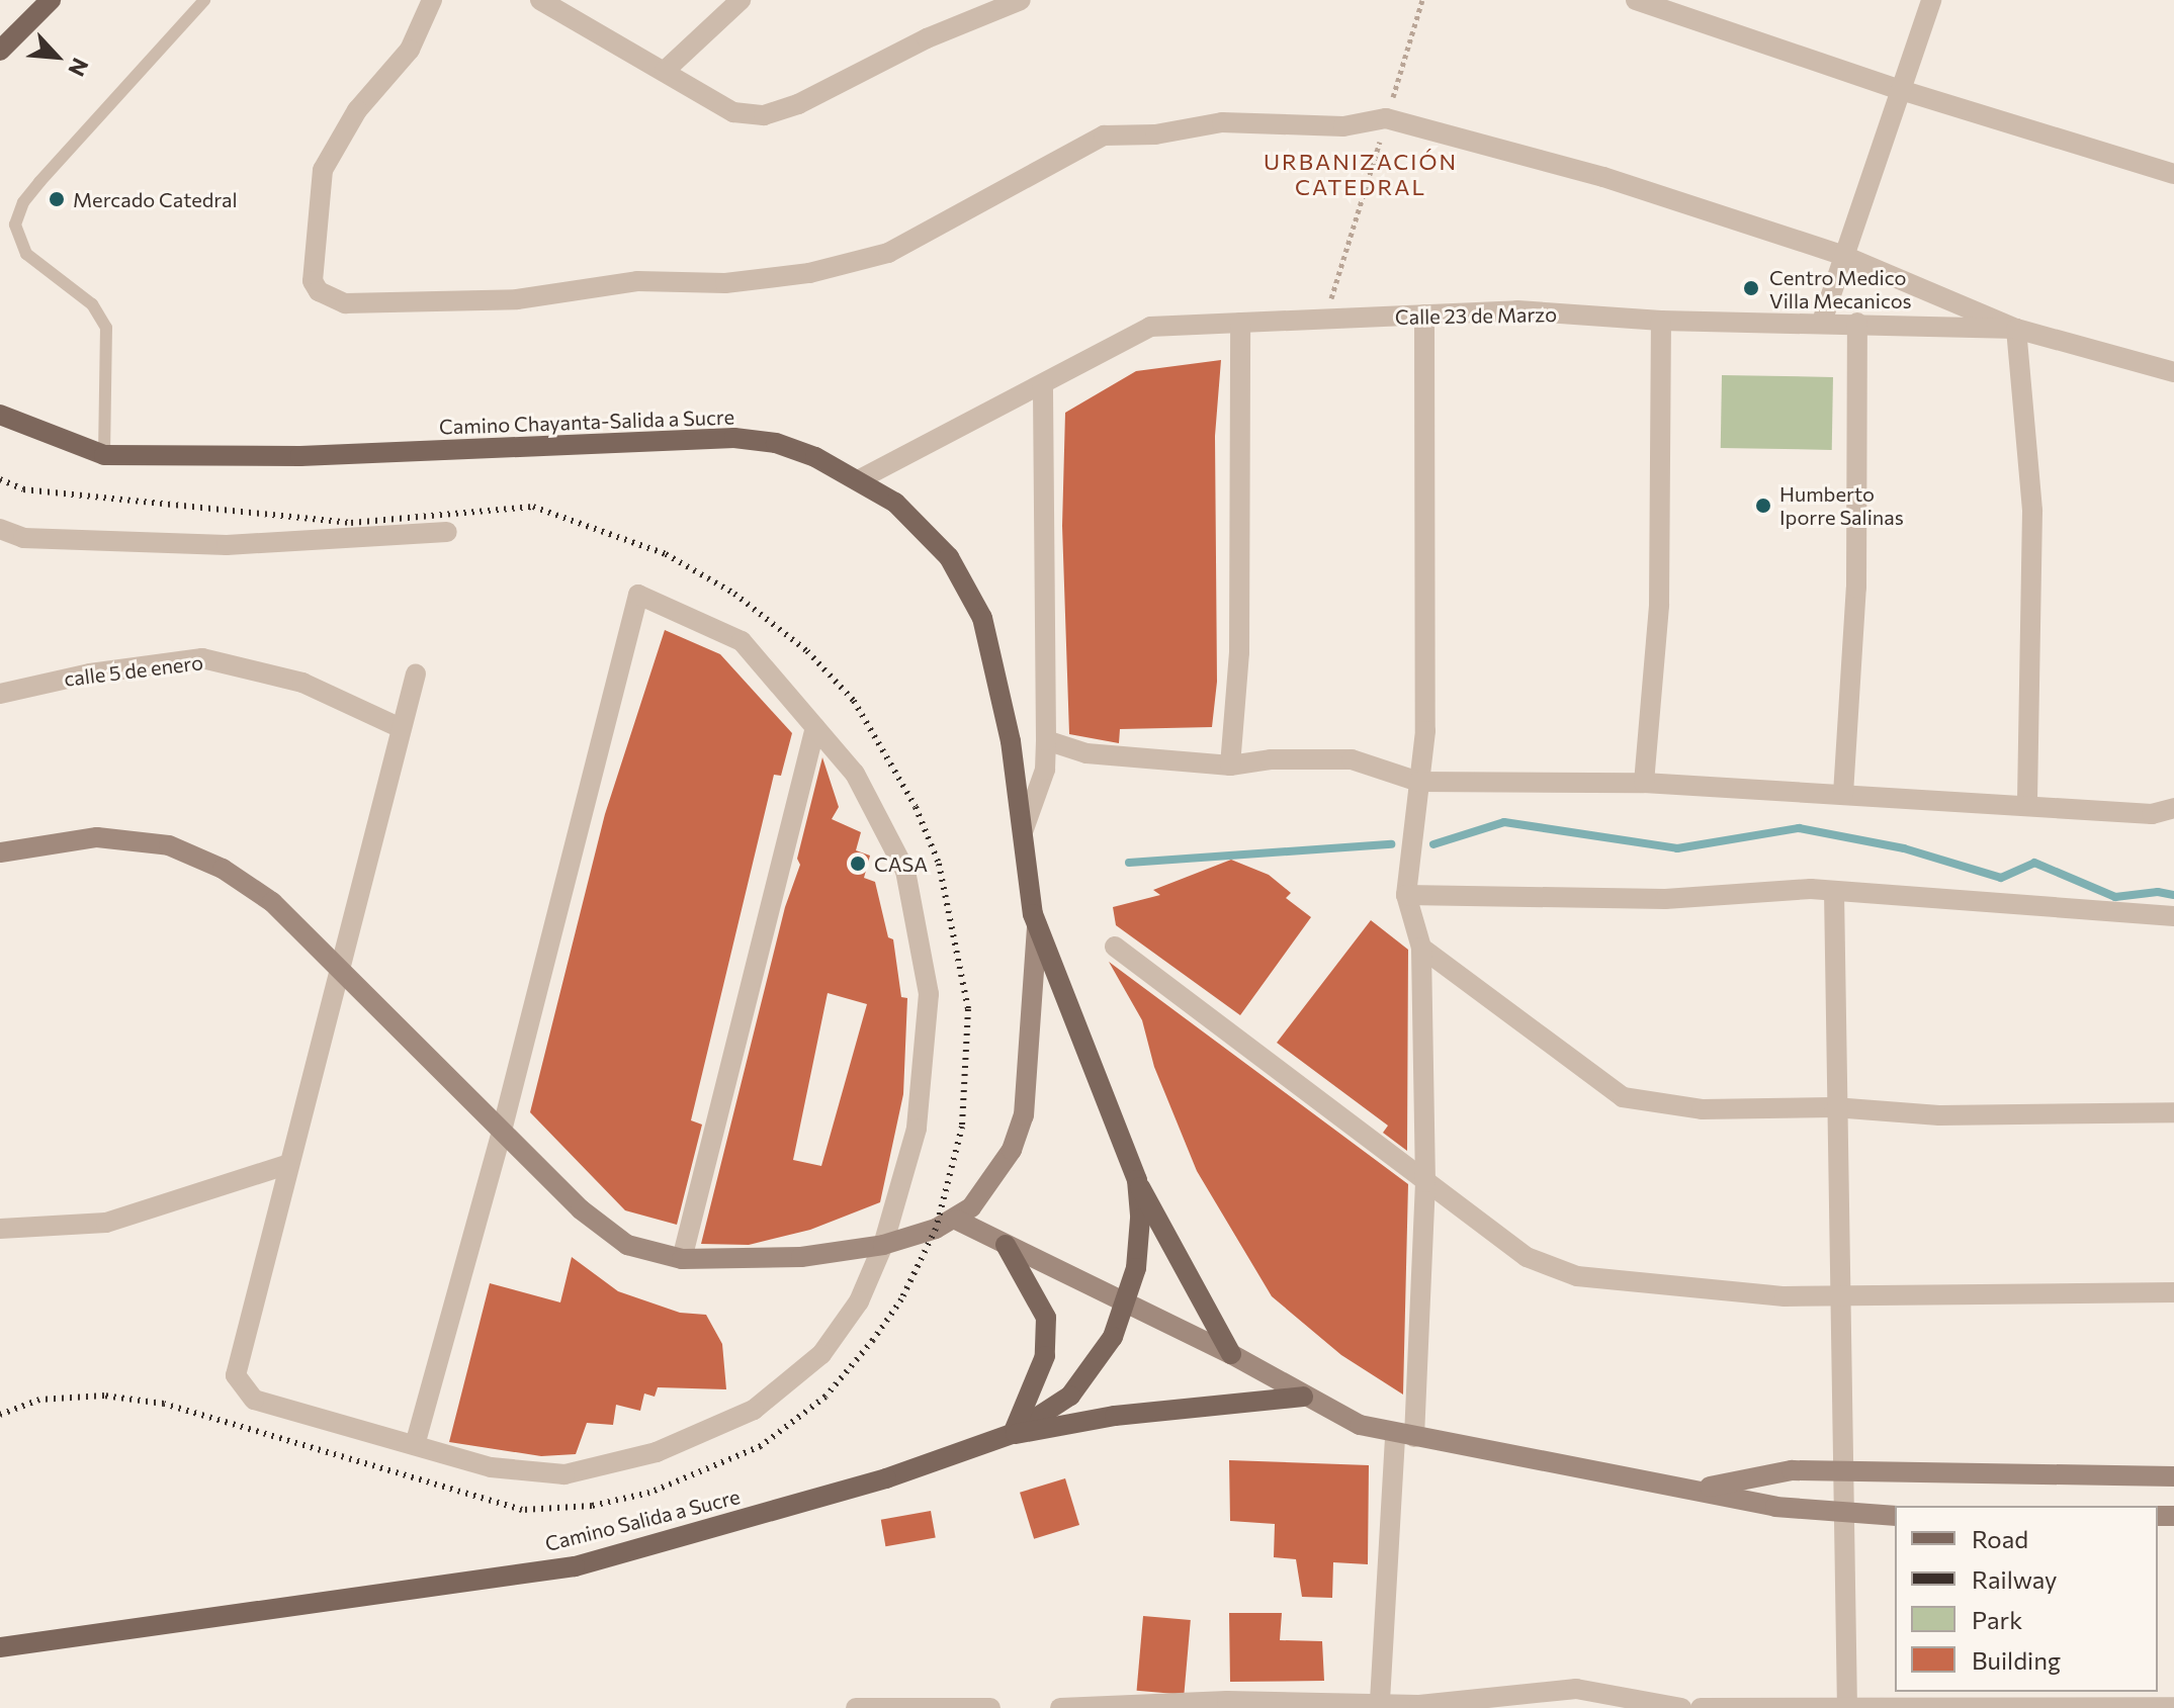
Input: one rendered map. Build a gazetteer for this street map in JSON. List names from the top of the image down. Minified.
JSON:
{"streets":{"main road":["Camino Chayanta-Salida a Sucre","Camino Salida a Sucre"],"street":["Calle 23 de Marzo","calle 5 de enero"]},"crossings":[["Calle 23 de Marzo","Camino Chayanta-Salida a Sucre"],["Camino Chayanta-Salida a Sucre","Camino Salida a Sucre"]],"districts":["URBANIZACIÓN CATEDRAL"],"places":["Mercado Catedral","Centro Medico Villa Mecanicos","Humberto Iporre Salinas","CASA"],"legend":["Road","Railway","Park","Building"],"north":"bottom right"}
